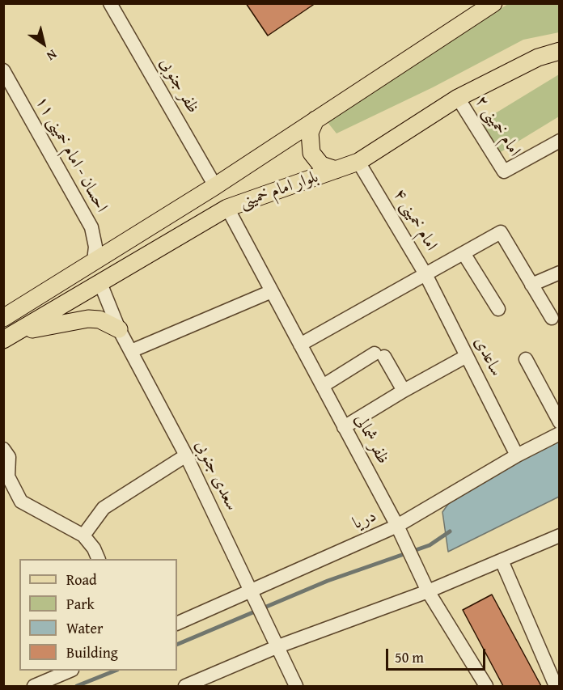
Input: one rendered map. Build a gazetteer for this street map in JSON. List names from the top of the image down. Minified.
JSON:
{"streets":{"main road":["بلوار امام خمینی"],"street":["ظفر جنوبی","امام خمینی ۲","احسان - امام خمینی ۱۱","امام خمینی ۴","ساعدی","ظفر شمالی","سعدی جنوبی","دریا"]},"crossings":[["ظفر جنوبی","بلوار امام خمینی"],["امام خمینی ۲","بلوار امام خمینی"],["احسان - امام خمینی ۱۱","بلوار امام خمینی"],["بلوار امام خمینی","امام خمینی ۴"],["بلوار امام خمینی","ظفر شمالی"],["بلوار امام خمینی","سعدی جنوبی"],["امام خمینی ۴","ساعدی"],["ساعدی","دریا"],["ظفر شمالی","دریا"],["سعدی جنوبی","دریا"]],"legend":["Road","Park","Water","Building"],"scale_bar":"50 m","north":"bottom right"}
